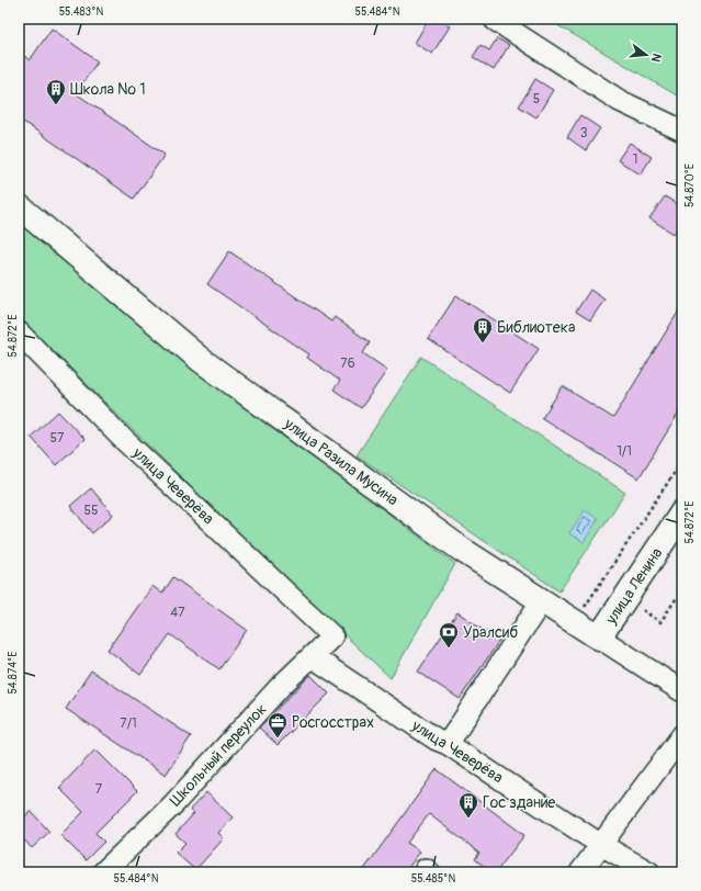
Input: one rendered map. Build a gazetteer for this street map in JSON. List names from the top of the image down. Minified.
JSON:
{"streets":{"main road":["улица Разила Мусина","улица Ленина"],"street":["улица Чеверёва","Школьный переулок"]},"crossings":[["улица Разила Мусина","улица Ленина"],["улица Чеверёва","Школьный переулок"]],"places":{"building":["Школа № 1","Библиотека","Гос здание"],"bank":["Уралсиб"],"office":["Росгосстрах"]},"house_numbers":["5","3","1","76","57","1/1","55","47","7/1","7"],"north":"right","coordinates":["55.483°N","55.484°N","54.870°E","54.872°E","54.874°E","55.485°N"]}
